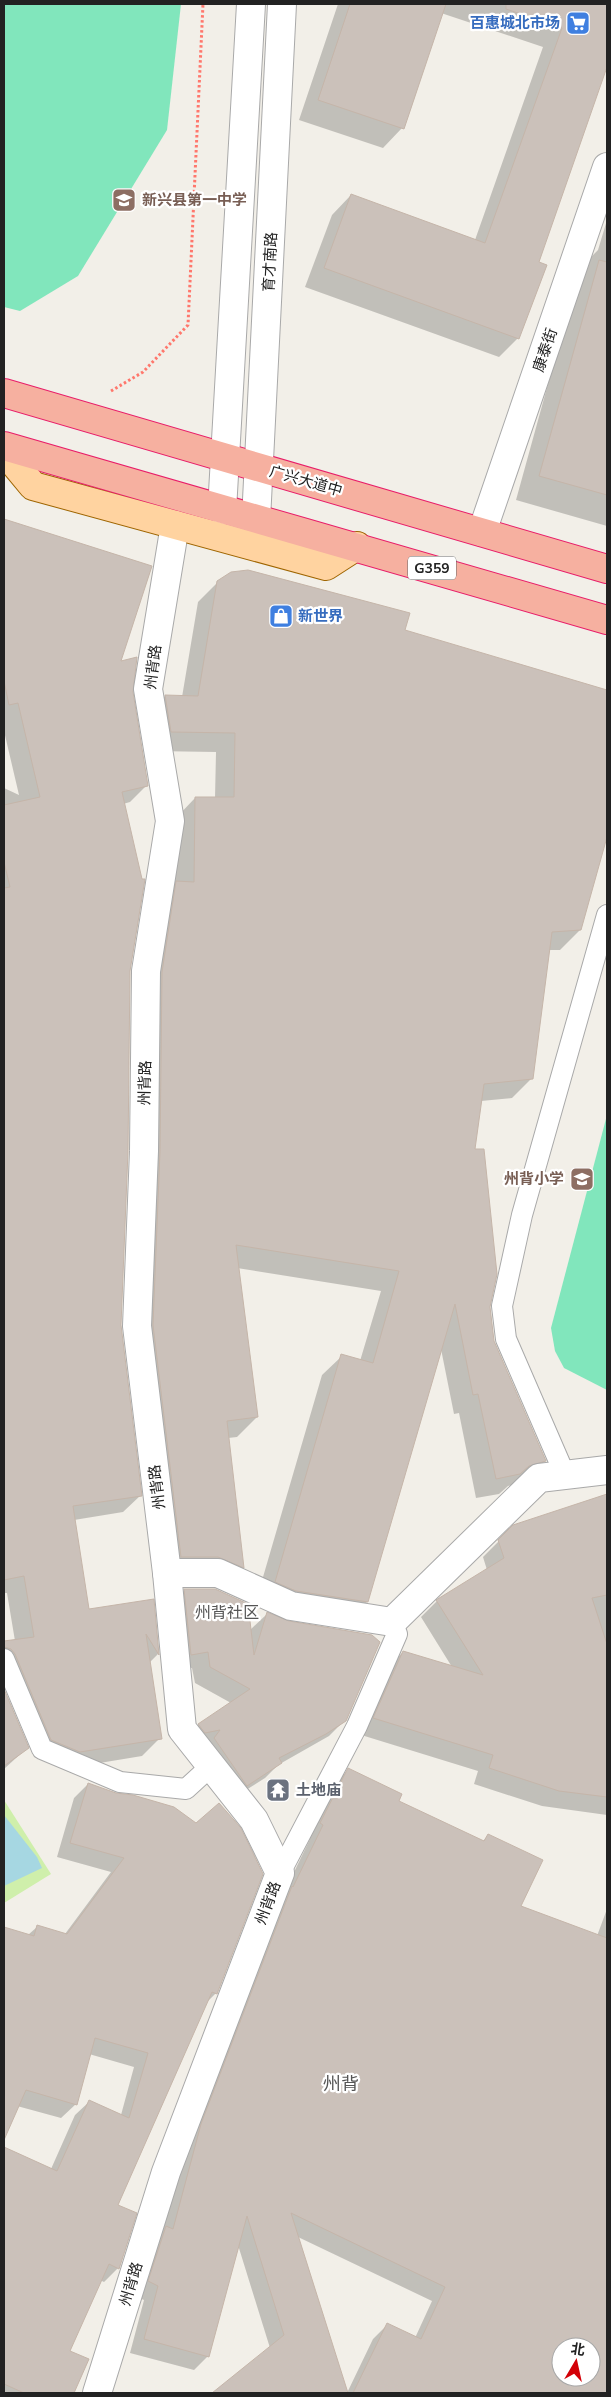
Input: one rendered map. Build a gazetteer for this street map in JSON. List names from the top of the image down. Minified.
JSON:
{"streets":{"highway":["广兴大道中","G359"],"street":["育才南路","康泰街","州背路"]},"crossings":[["育才南路","广兴大道中"],["育才南路","G359"],["康泰街","广兴大道中"]],"districts":["州背社区","州背"],"places":{"supermarket":["百惠城北市场"],"school or university":["新兴县第一中学","州背小学"],"shop":["新世界"],"temple":["土地庙"]},"north":"top"}
